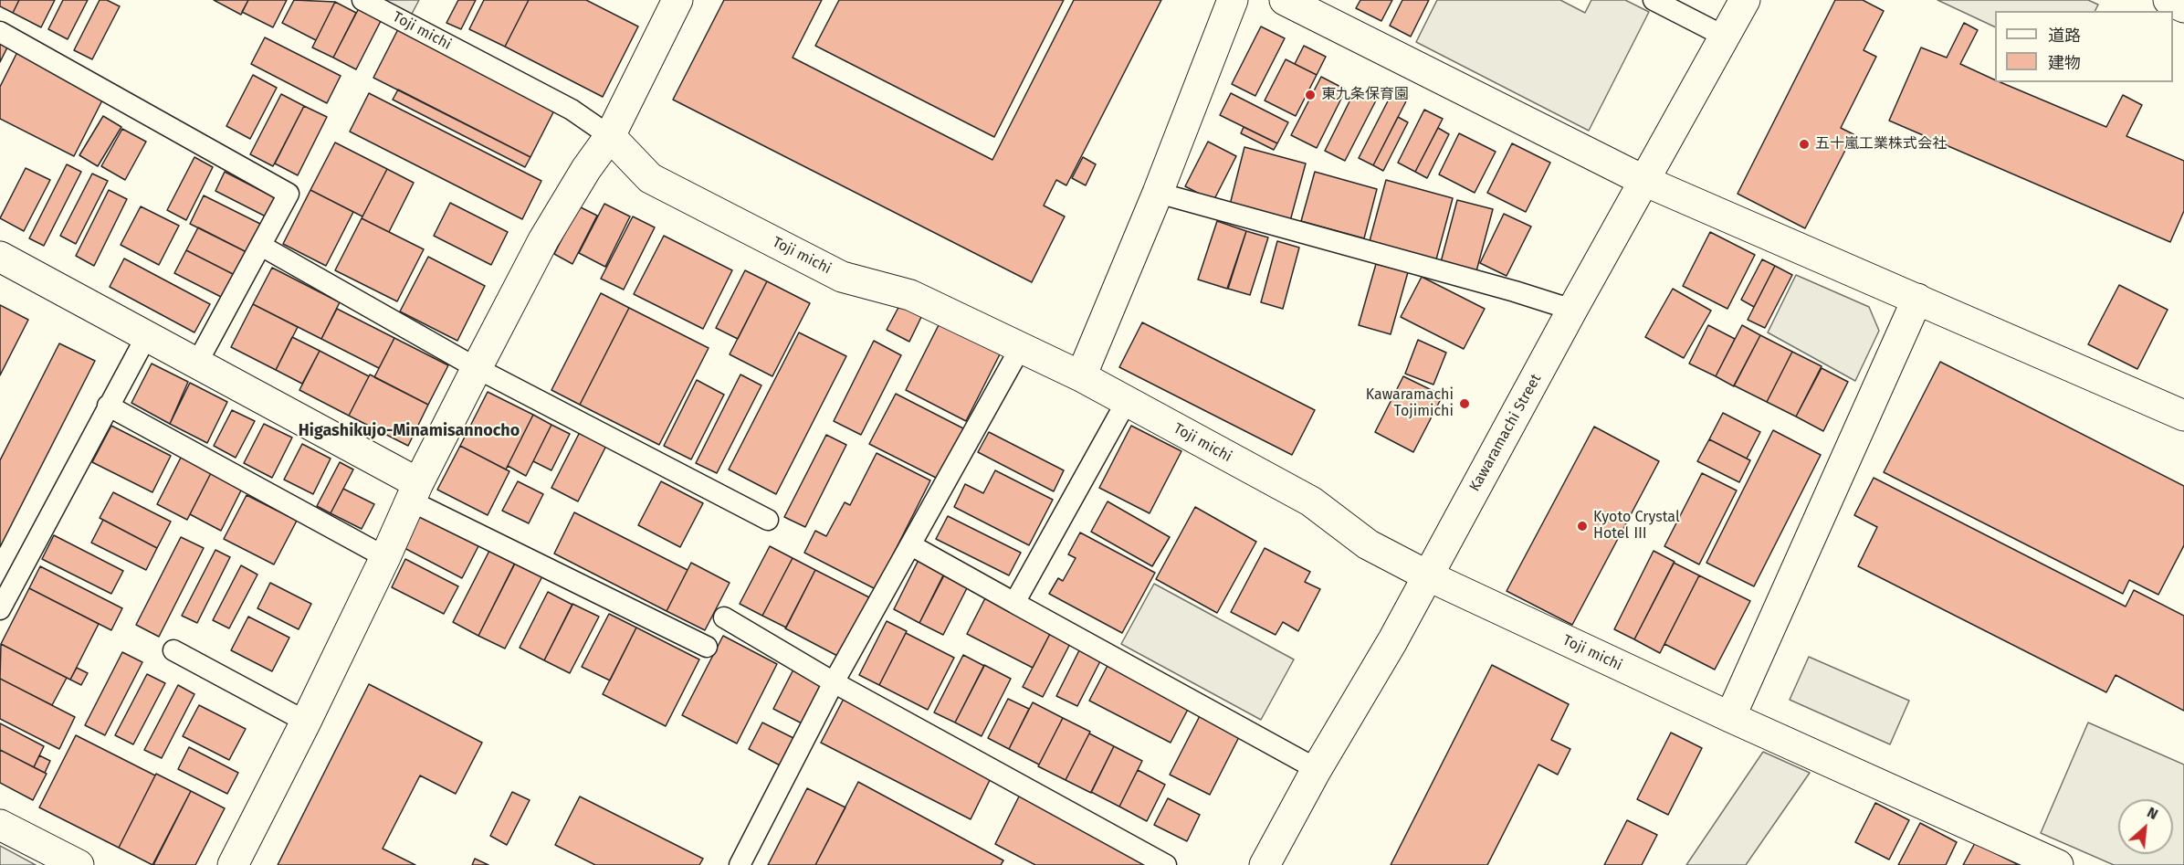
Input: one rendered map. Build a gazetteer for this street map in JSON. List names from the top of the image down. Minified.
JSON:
{"streets":{"main road":["Toji michi","Kawaramachi Street"]},"crossings":[["Toji michi","Kawaramachi Street"]],"districts":["Higashikujo-Minamisannocho"],"places":["東九条保育園","五十嵐工業株式会社","Kawaramachi Tojimichi","Kyoto Crystal Hotel Ⅲ"],"legend":["道路","建物"],"north":"top right"}
